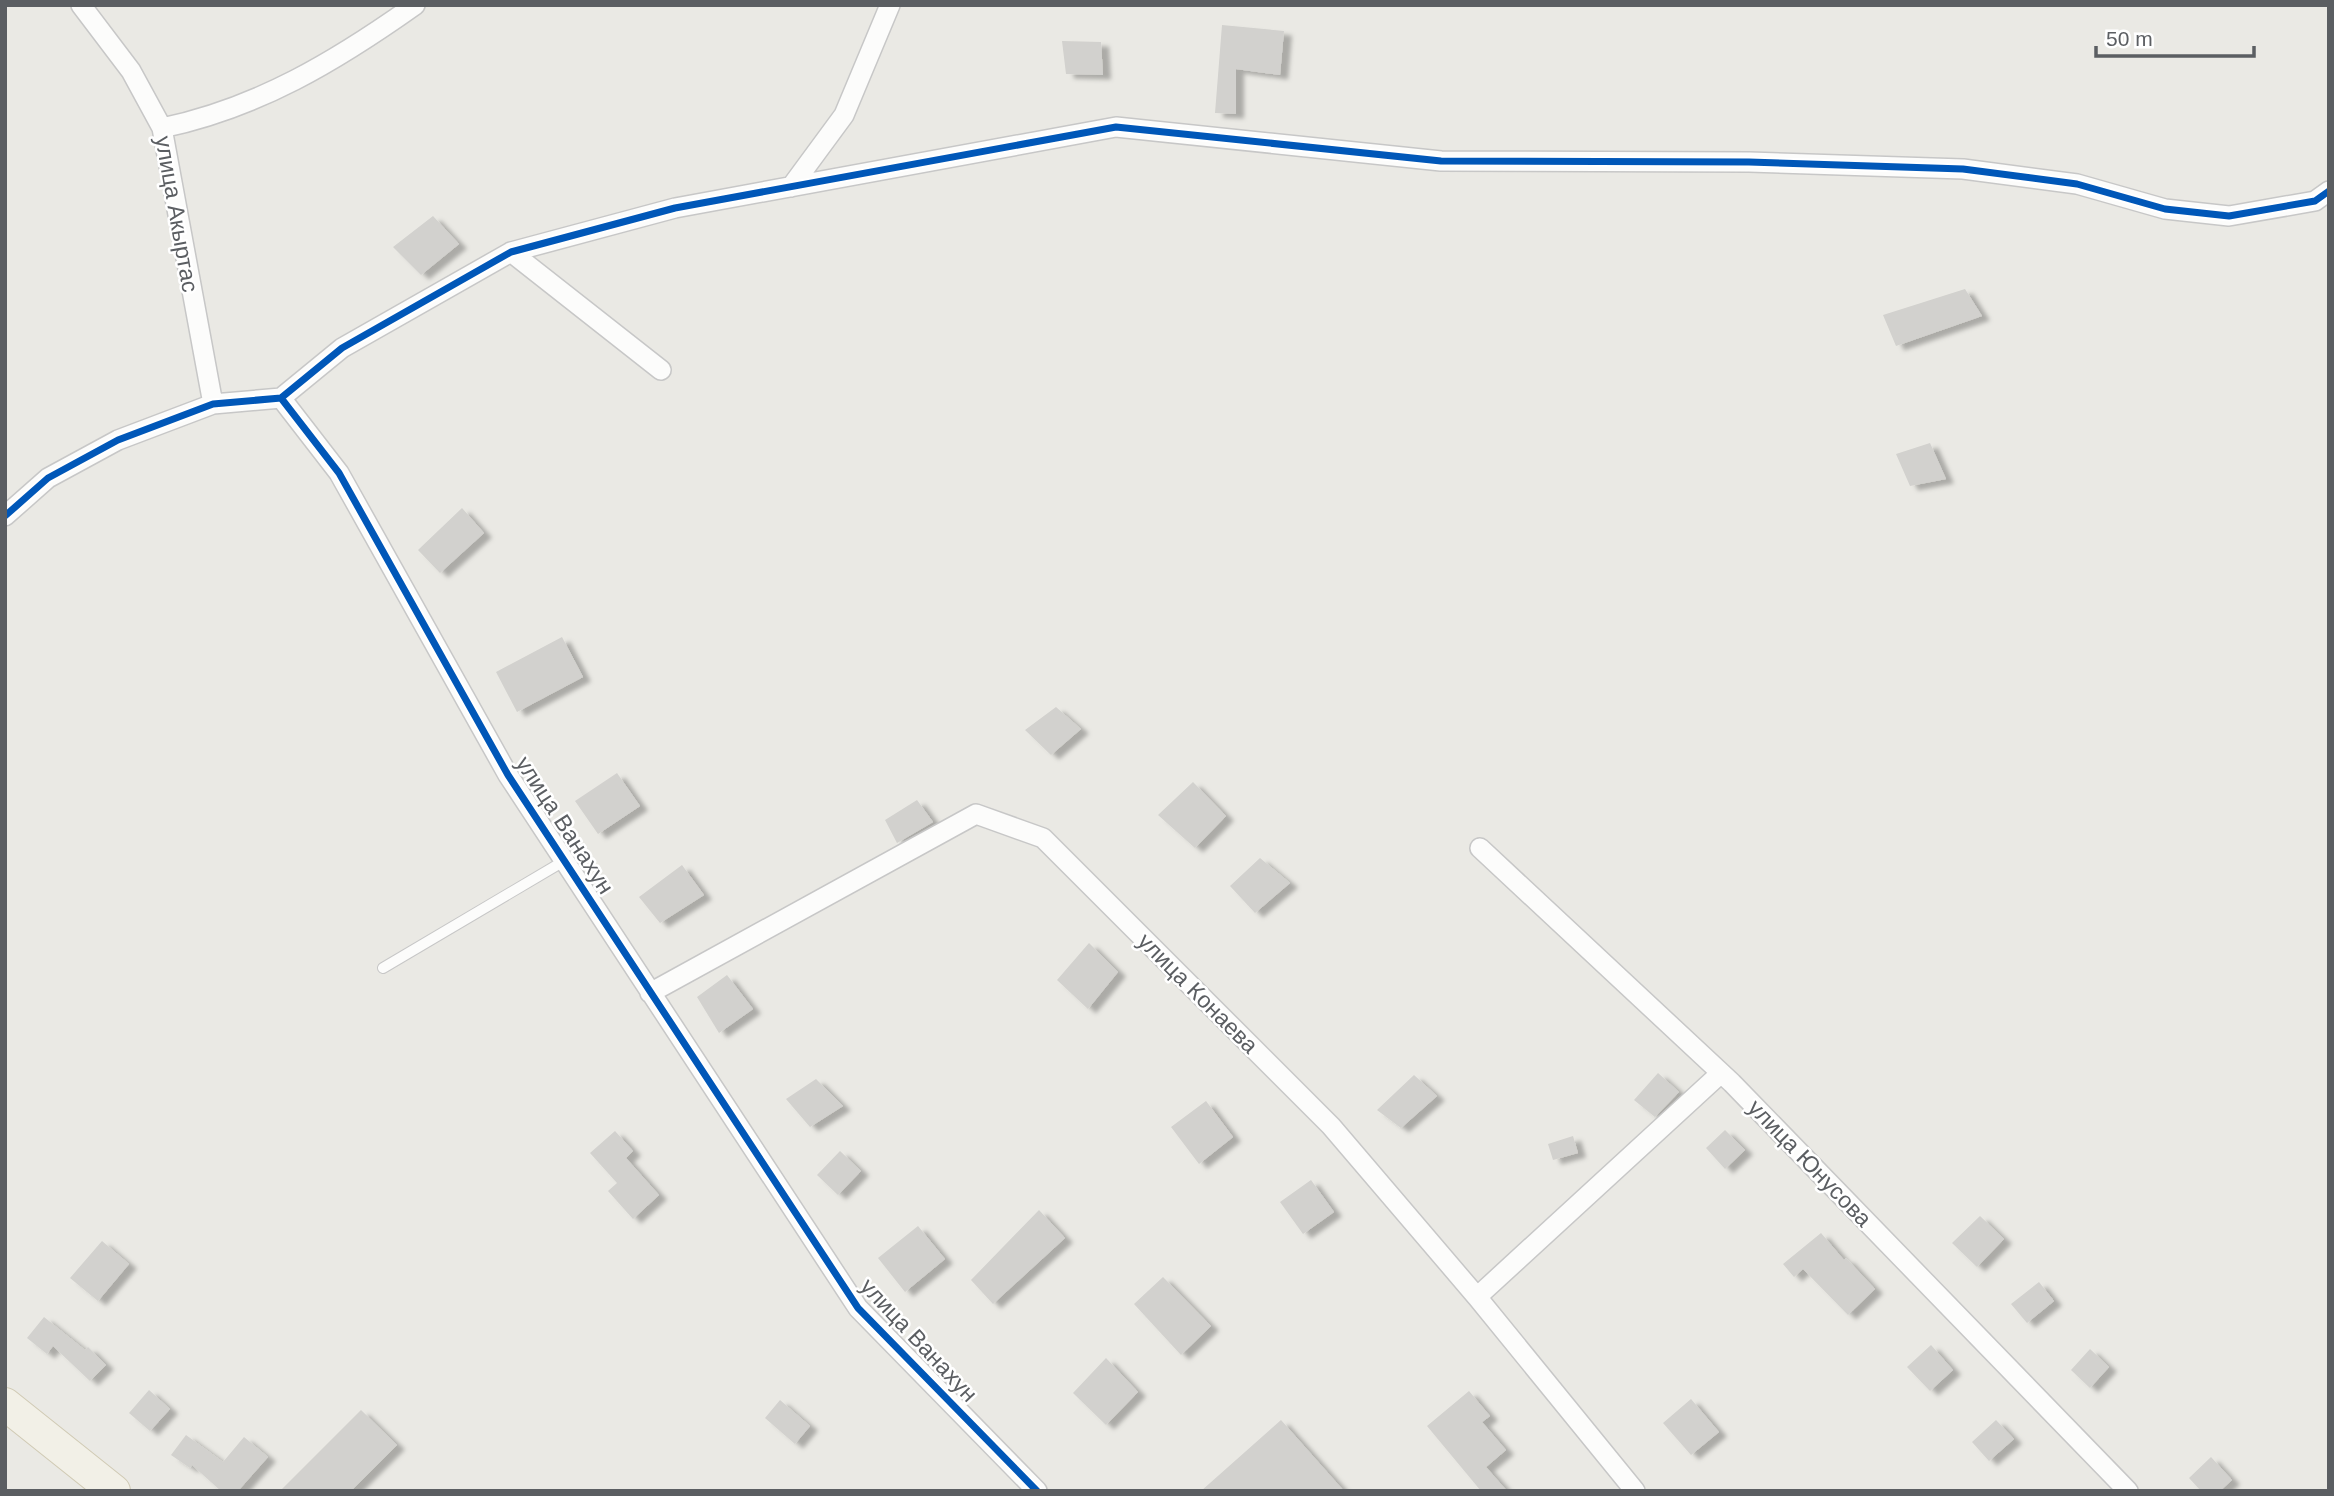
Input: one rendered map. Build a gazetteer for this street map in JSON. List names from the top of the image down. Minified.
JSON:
{"streets":{"street":["улица Акыртас","улица Ванахун","улица Конаева","улица Юнусова"]},"crossings":[["улица Ванахун","улица Конаева"]],"scale_bar":"50 m"}
